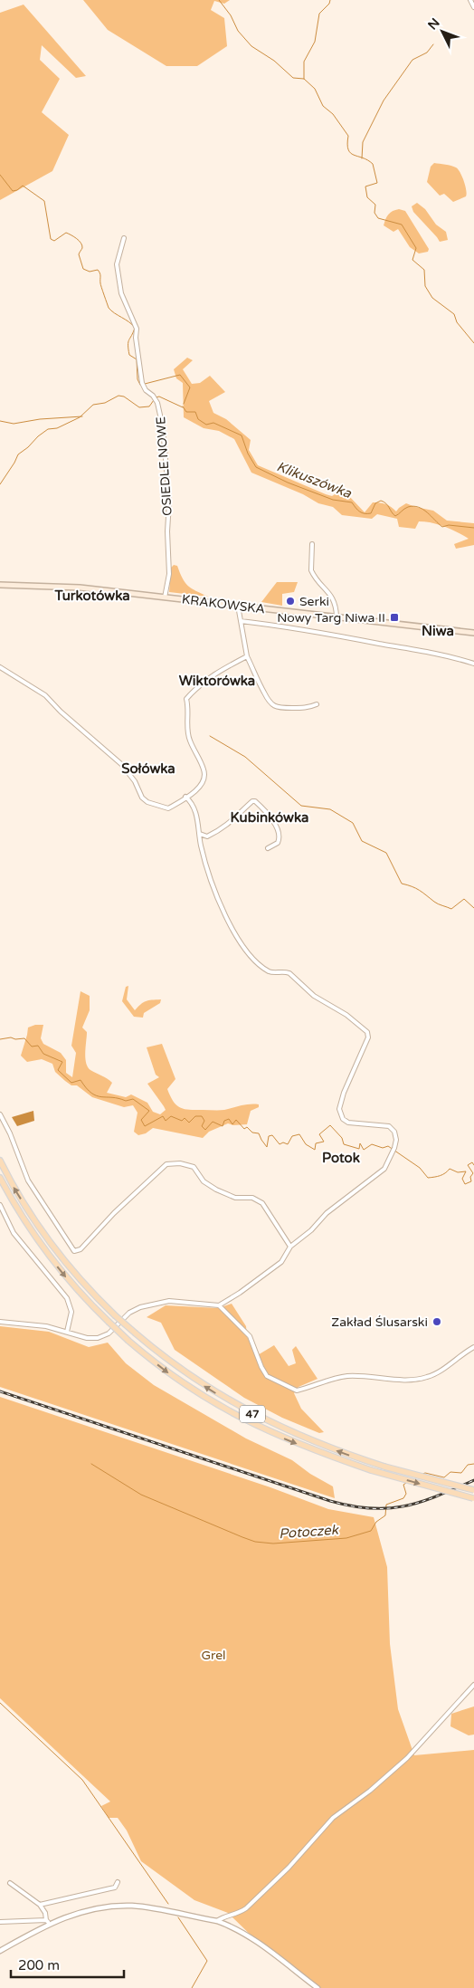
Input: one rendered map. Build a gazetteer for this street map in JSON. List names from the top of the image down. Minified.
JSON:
{"streets":{"main road":["KRAKOWSKA","47"],"street":["OSIEDLE NOWE"]},"crossings":[["OSIEDLE NOWE","KRAKOWSKA"]],"districts":["Turkotówka","Niwa","Wiktorówka","Sołówka","Kubinkówka","Potok"],"water":["Klikuszówka","Potoczek"],"parks":["Grel"],"places":{"other":["Serki","Zakład Ślusarski"],"transit":["Nowy Targ Niwa II"]},"scale_bar":"200 m","north":"top left"}
